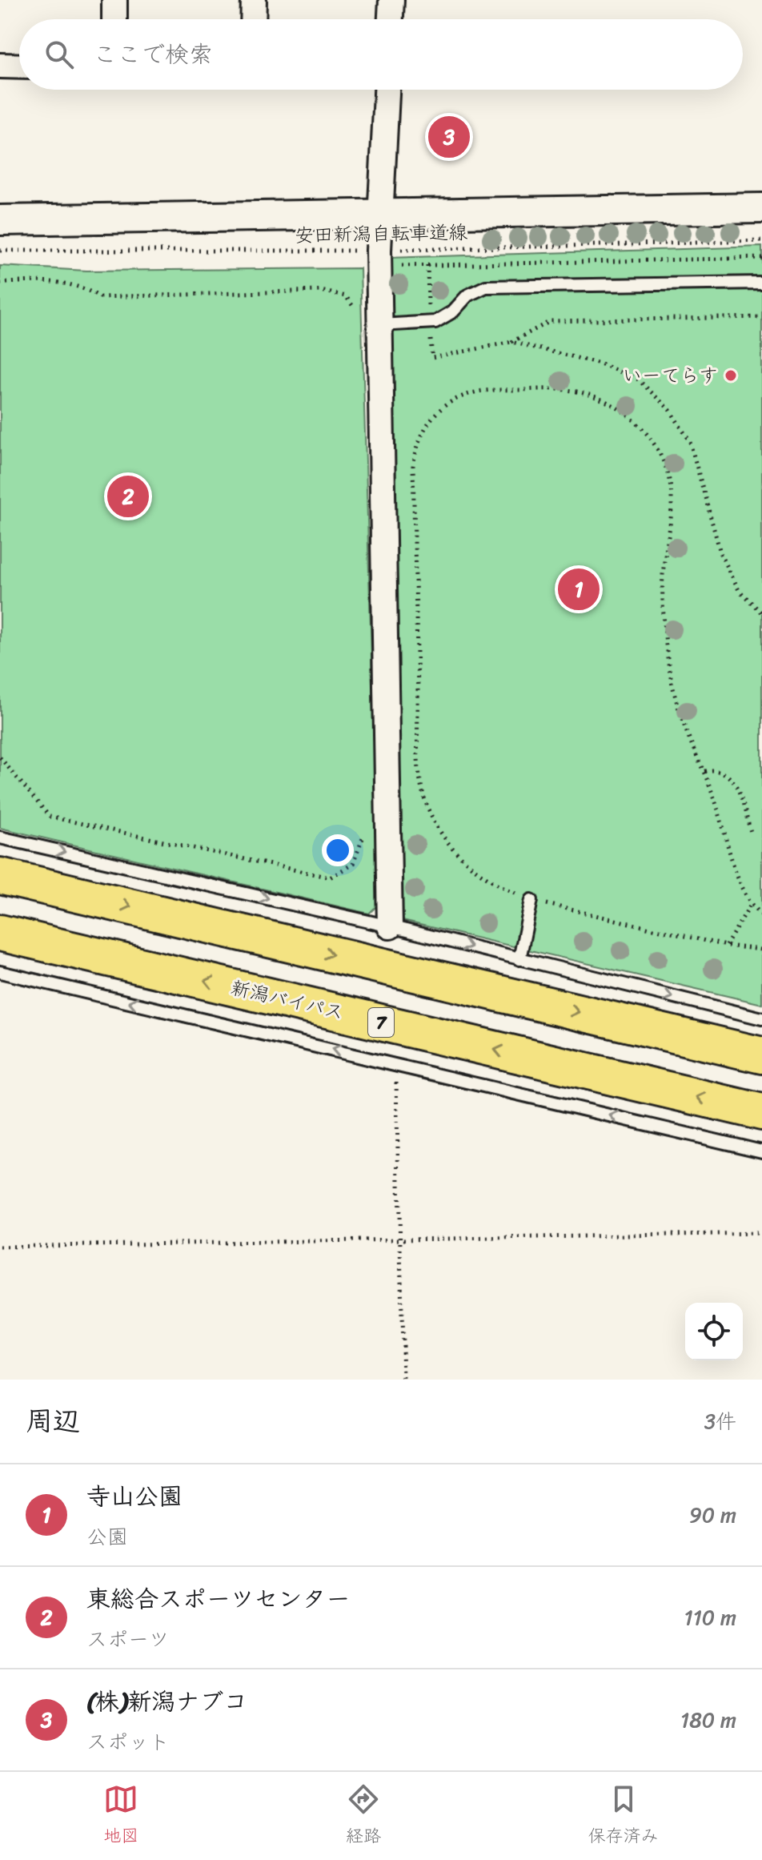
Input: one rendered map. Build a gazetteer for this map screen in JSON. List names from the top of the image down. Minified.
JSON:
{"streets":{"highway":["新潟バイパス","7"],"path":["安田新潟自転車道線"]},"places":["いーてらす"],"page":{"search":"ここで検索","pins":["3","2","1"],"heading":["周辺","3件"],"list":[{"mark":"1","name":"寺山公園","note":"公園","value":"90 m"},{"mark":"2","name":"東総合スポーツセンター","note":"スポーツ","value":"110 m"},{"mark":"3","name":"(株)新潟ナブコ","note":"スポット","value":"180 m"}],"nav":["地図","経路","保存済み"]}}
